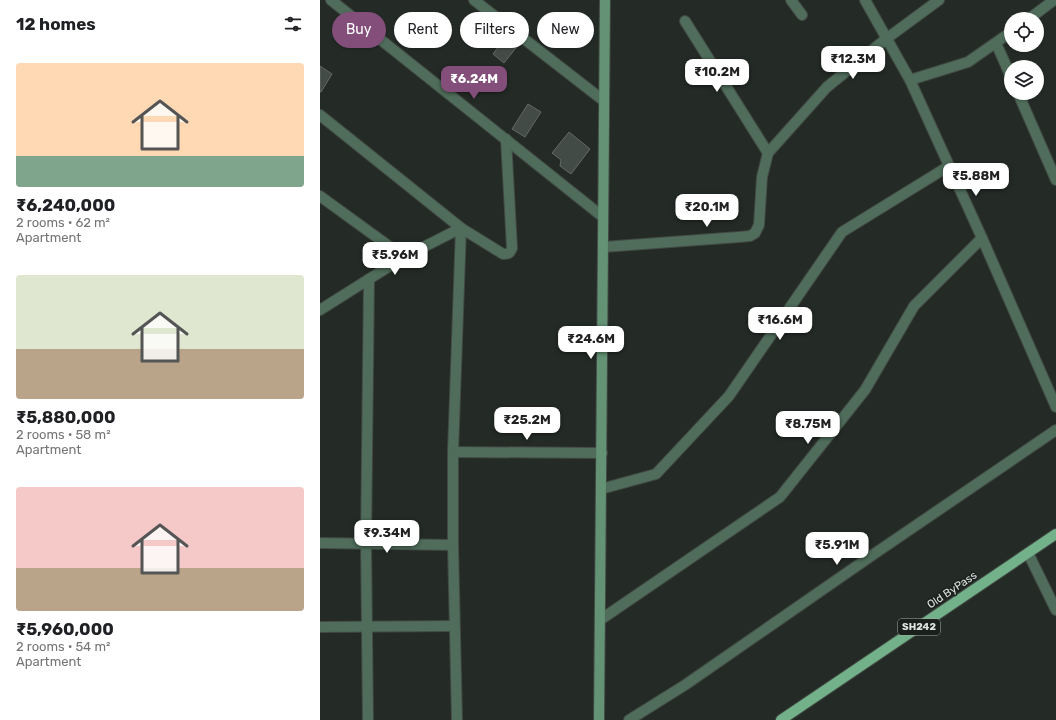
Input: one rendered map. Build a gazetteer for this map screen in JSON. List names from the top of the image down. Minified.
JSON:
{"streets":{"main road":["Old ByPass","SH242"]},"page":{"heading":"12 homes","chip":["Buy","Rent","Filters","New"],"price":["₹12.3M","₹10.2M","₹6.24M","₹5.88M","₹20.1M","₹5.96M","₹16.6M","₹24.6M","₹25.2M","₹8.75M","₹9.34M","₹5.91M"],"list":[{"name":"₹6,240,000","note":"2 rooms · 62 m² · Apartment"},{"name":"₹5,880,000","note":"2 rooms · 58 m² · Apartment"},{"name":"₹5,960,000","note":"2 rooms · 54 m² · Apartment"}]}}
